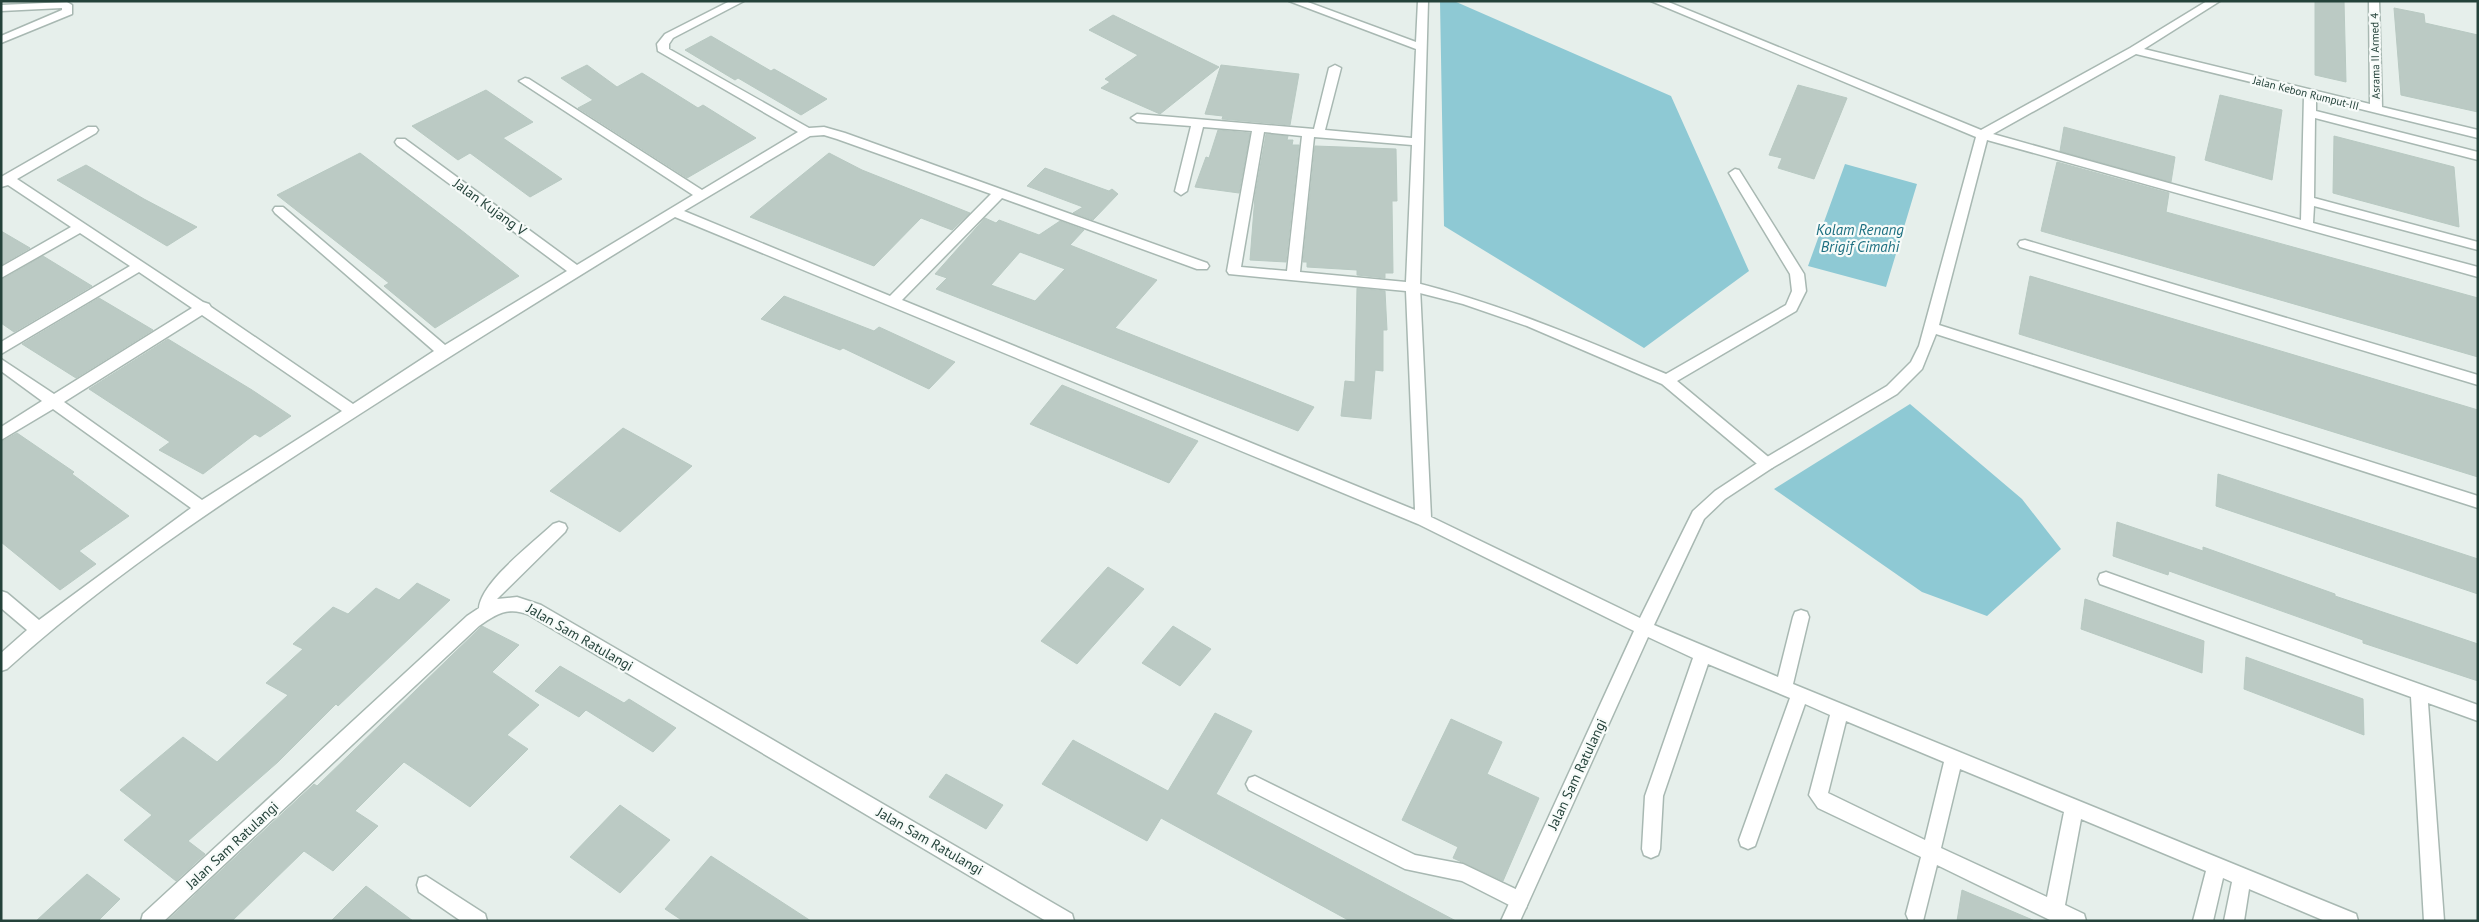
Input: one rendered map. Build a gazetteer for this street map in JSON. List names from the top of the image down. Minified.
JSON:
{"streets":{"street":["Asrama II Armed 4","Jalan Kebon Rumput-III","Jalan Kujang V","Jalan Sam Ratulangi"]},"crossings":[["Asrama II Armed 4","Jalan Kebon Rumput-III"]],"water":["Kolam Renang Brigif Cimahi"]}
